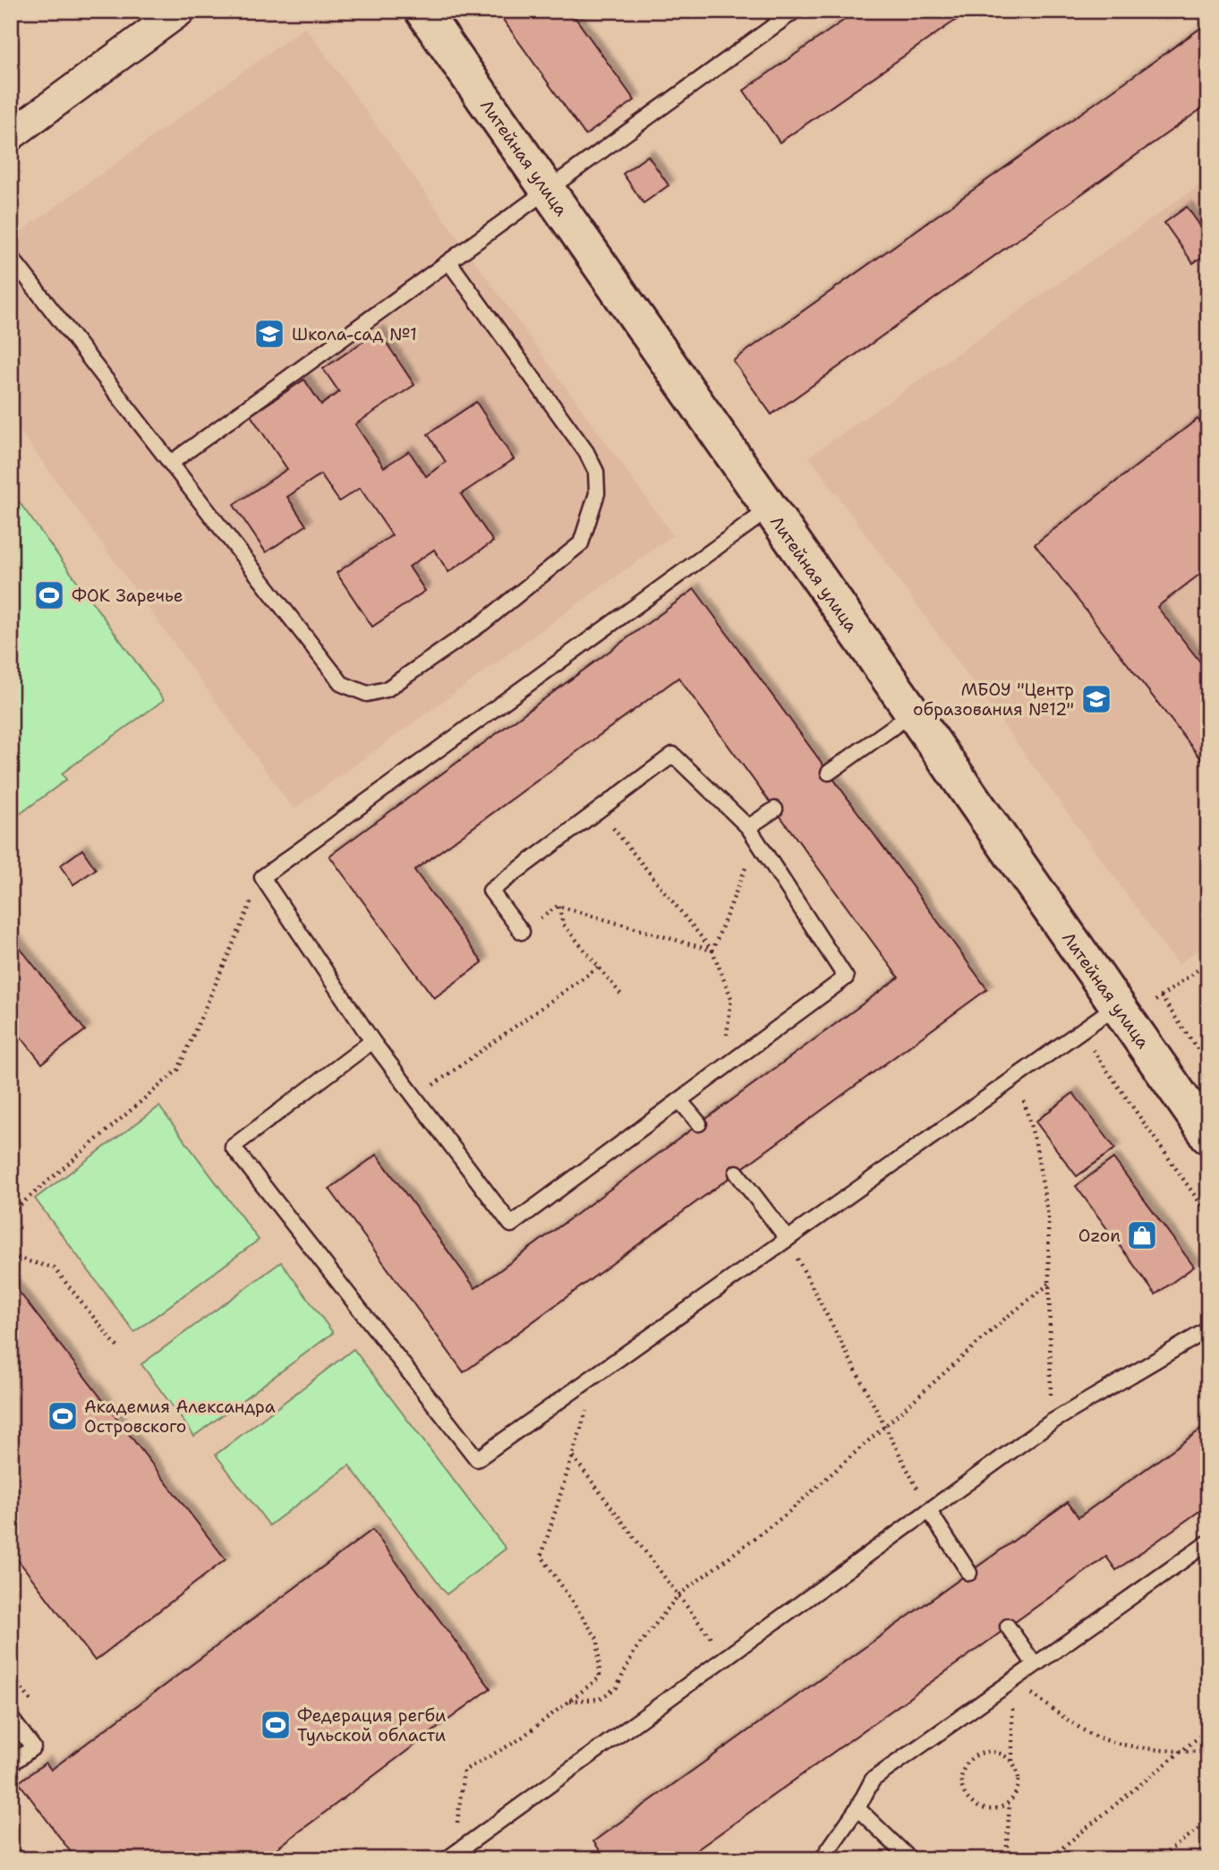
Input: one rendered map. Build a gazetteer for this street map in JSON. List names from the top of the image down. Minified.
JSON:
{"streets":{"street":["Литейная улица"]},"places":{"school or university":["Школа-сад №1","МБОУ \"Центр образования №12\""],"sports":["ФОК Заречье","Академия Александра Островского","Федерация регби Тульской области"],"shop":["Ozon"]}}
